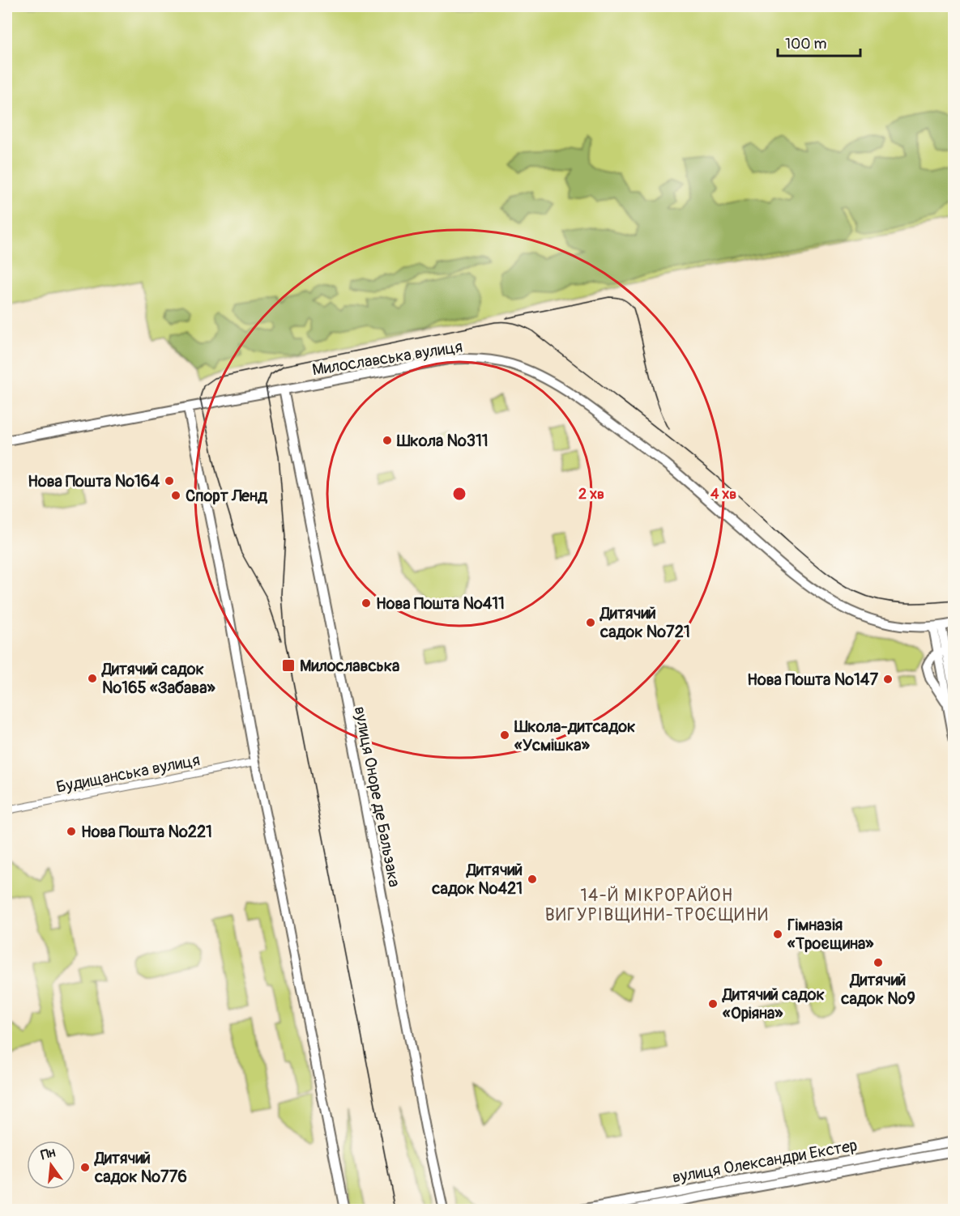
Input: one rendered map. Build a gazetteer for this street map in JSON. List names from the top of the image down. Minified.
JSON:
{"streets":{"street":["Милославська вулиця","Будищанська вулиця","вулиця Оноре де Бальзака","вулиця Олександри Екстер"]},"crossings":[["Милославська вулиця","вулиця Оноре де Бальзака"]],"districts":["14-Й МІКРОРАЙОН ВИГУРІВЩИНИ-ТРОЄЩИНИ"],"places":{"other":["Школа №311","Нова Пошта №164","Спорт Ленд","Нова Пошта №411","Дитячий садок №721","Дитячий садок №165 «Забава»","Нова Пошта №147","Школа-дитсадок «Усмішка»","Нова Пошта №221","Дитячий садок №421","Гімназія «Троєщина»","Дитячий садок №9","Дитячий садок «Оріяна»","Дитячий садок №776"],"transit":["Милославська"]},"scale_bar":"100 m","north":"top","rings":["2 хв","4 хв"]}
